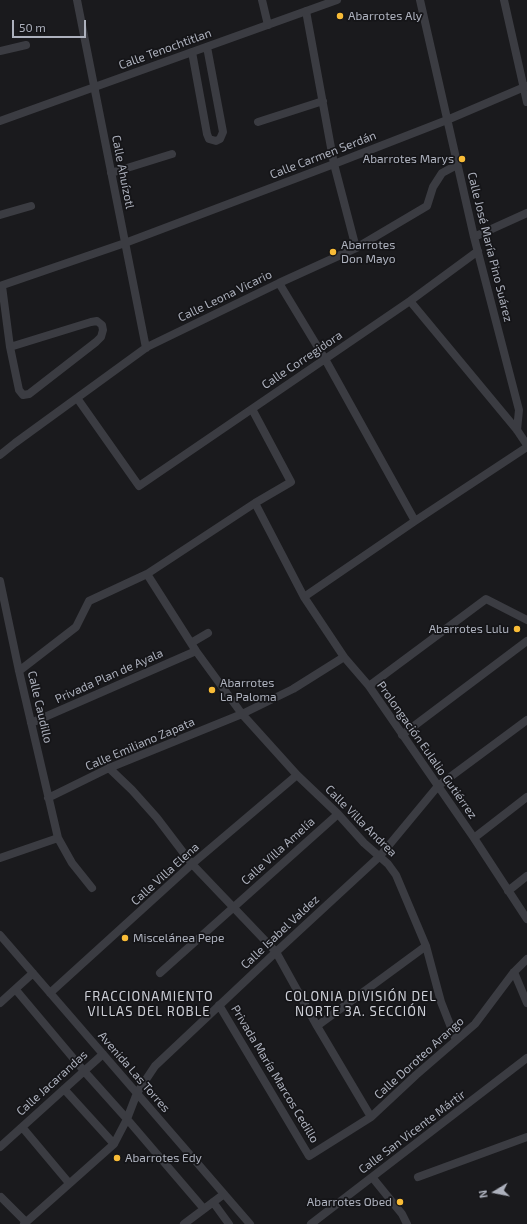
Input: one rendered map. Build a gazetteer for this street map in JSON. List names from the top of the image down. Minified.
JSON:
{"streets":{"street":["Calle Tenochtitlan","Calle Carmen Serdán","Calle Ahuízotl","Calle José María Pino Suárez","Calle Leona Vicario","Calle Corregidora","Privada Plan de Ayala","Calle Caudillo","Calle Emiliano Zapata","Prolongación Eulalio Gutiérrez","Calle Villa Andrea","Calle Villa Amelía","Calle Villa Elena","Calle Isabel Valdez","Calle Doroteo Arango","Avenida Las Torres","Privada María Marcos Cedillo","Calle Jacarandas","Calle San Vicente Mártir"]},"crossings":[["Calle Tenochtitlan","Calle Ahuízotl"],["Calle Carmen Serdán","Calle Ahuízotl"],["Calle Carmen Serdán","Calle José María Pino Suárez"],["Calle Ahuízotl","Calle Leona Vicario"],["Calle José María Pino Suárez","Calle Leona Vicario"],["Calle José María Pino Suárez","Calle Corregidora"],["Calle Leona Vicario","Calle Corregidora"],["Privada Plan de Ayala","Calle Caudillo"],["Privada Plan de Ayala","Calle Villa Andrea"],["Calle Caudillo","Calle Emiliano Zapata"],["Calle Emiliano Zapata","Prolongación Eulalio Gutiérrez"],["Calle Emiliano Zapata","Calle Villa Andrea"],["Prolongación Eulalio Gutiérrez","Calle Isabel Valdez"],["Calle Villa Andrea","Calle Villa Amelía"],["Calle Villa Andrea","Calle Villa Elena"],["Calle Villa Andrea","Calle Isabel Valdez"],["Calle Villa Andrea","Calle Doroteo Arango"],["Calle Villa Elena","Avenida Las Torres"],["Calle Isabel Valdez","Avenida Las Torres"],["Calle Isabel Valdez","Privada María Marcos Cedillo"],["Calle Doroteo Arango","Privada María Marcos Cedillo"],["Avenida Las Torres","Calle Jacarandas"]],"districts":["FRACCIONAMIENTO VILLAS DEL ROBLE","COLONIA DIVISIÓN DEL NORTE 3A. SECCIÓN"],"places":["Abarrotes Aly","Abarrotes Marys","Abarrotes Don Mayo","Abarrotes Lulu","Abarrotes La Paloma","Miscelánea Pepe","Abarrotes Edy","Abarrotes Obed"],"scale_bar":"50 m","north":"left"}
